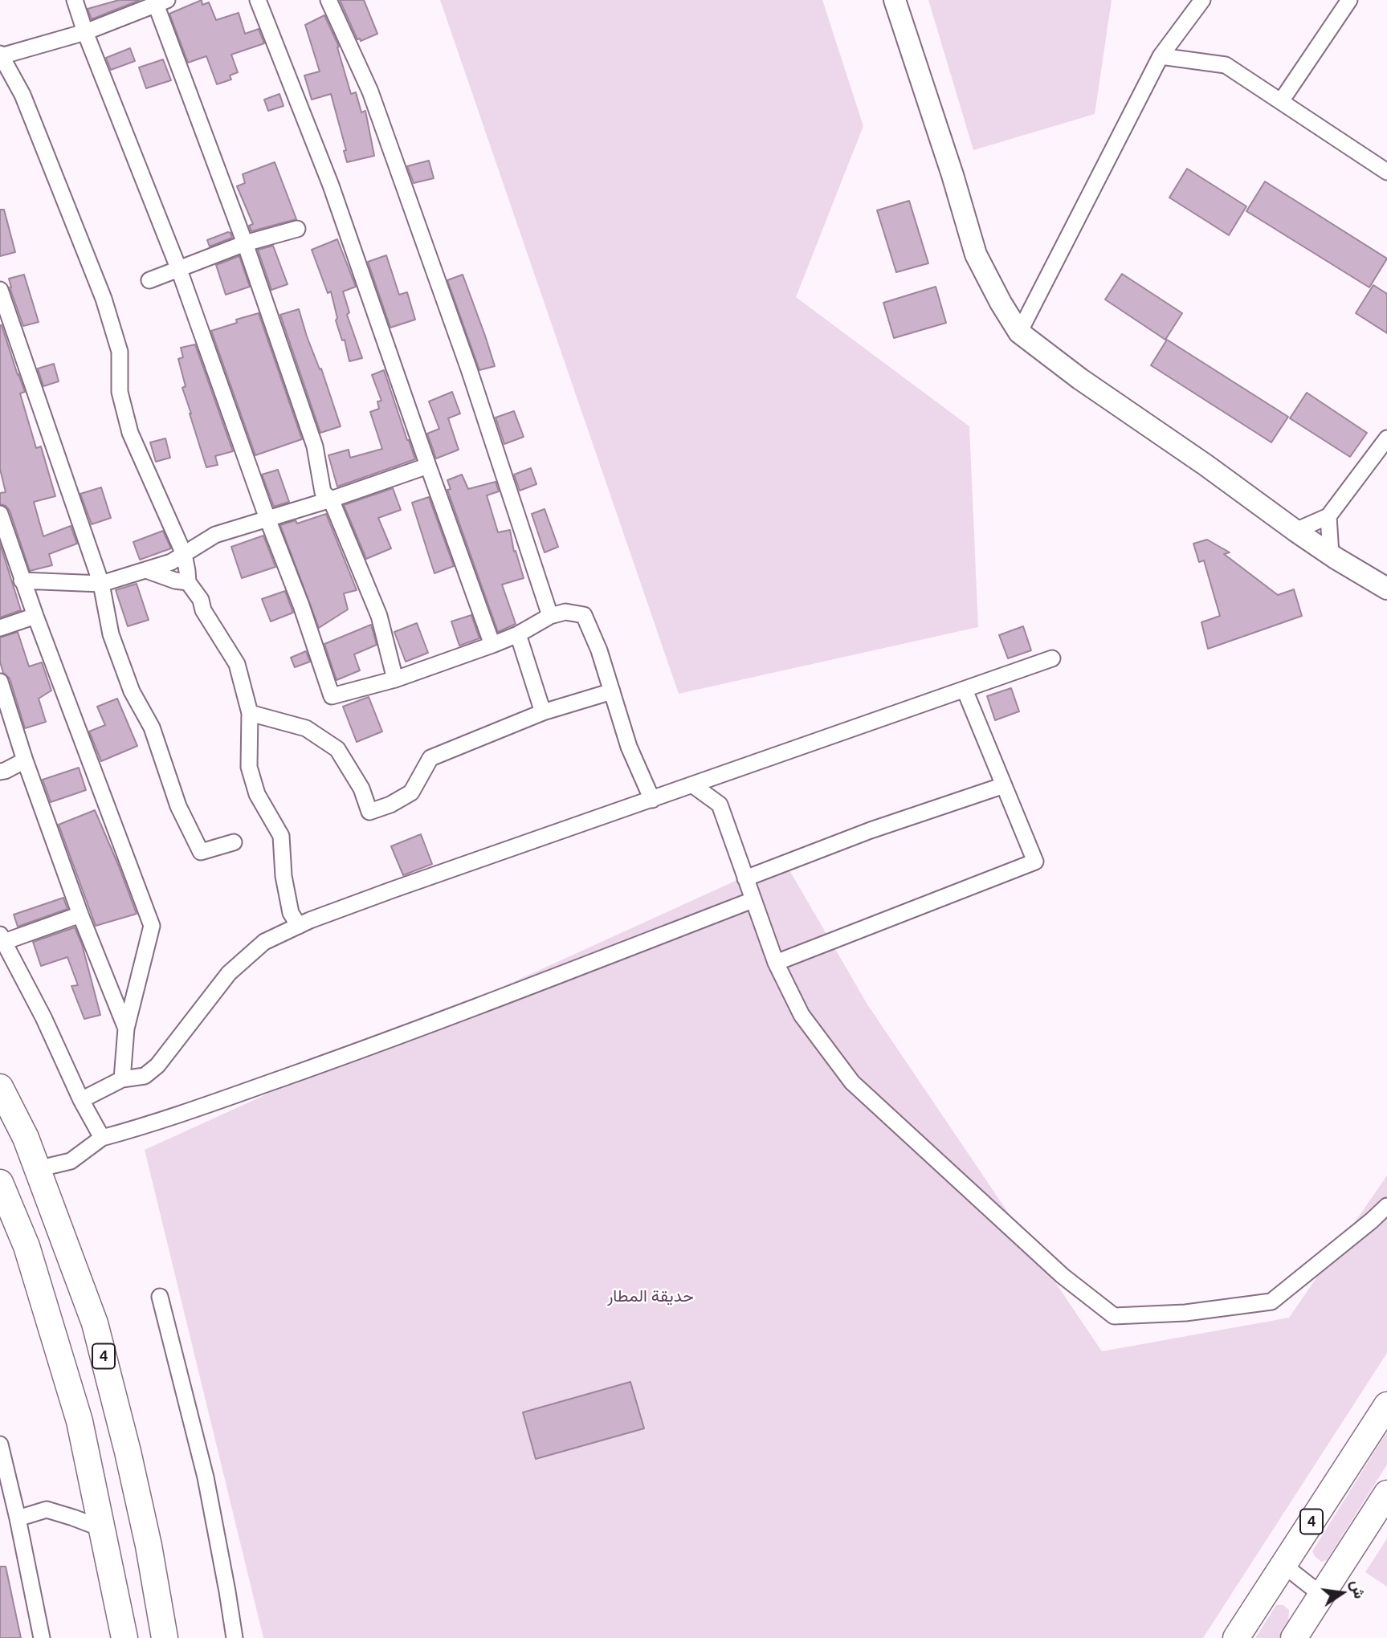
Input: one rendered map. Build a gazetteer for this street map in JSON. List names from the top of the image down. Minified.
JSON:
{"streets":{"highway":["4"]},"parks":["حديقة المطار"],"north":"right"}
